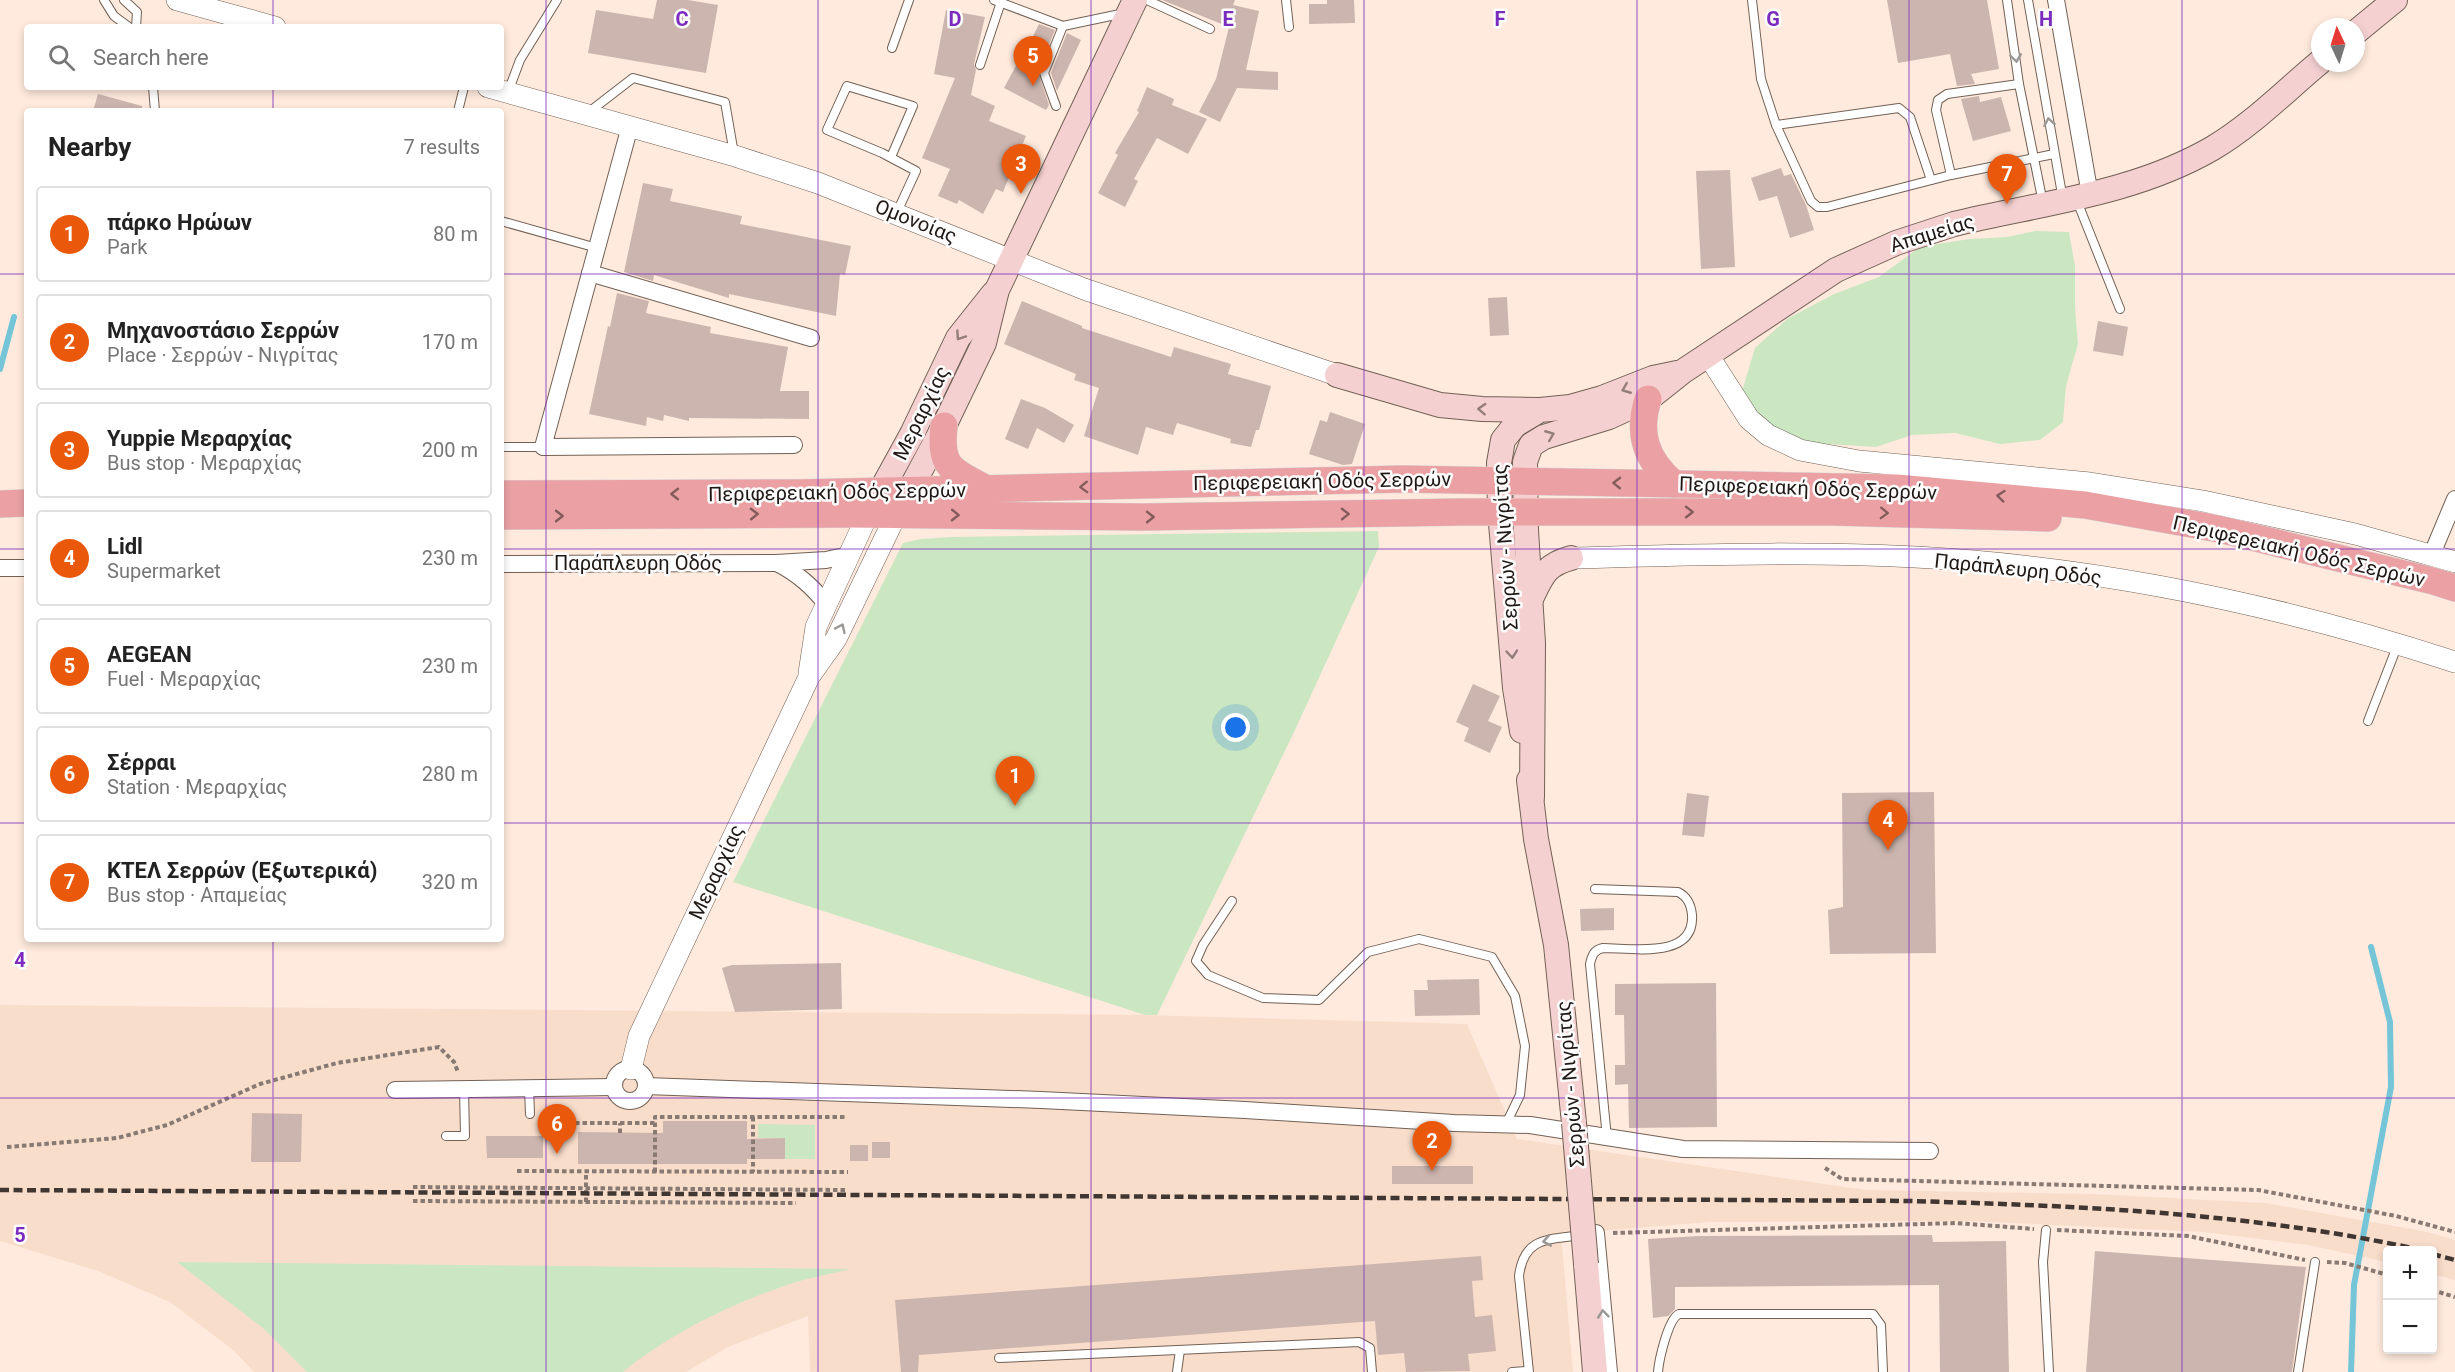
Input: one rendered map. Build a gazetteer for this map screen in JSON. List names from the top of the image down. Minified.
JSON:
{"streets":{"main road":["Απαμείας","Μεραρχίας","Περιφερειακή Οδός Σερρών","Σερρών - Νιγρίτας"],"street":["Ομονοίας","Παράπλευρη Οδός"]},"crossings":[["Ομονοίας","Μεραρχίας"],["Απαμείας","Σερρών - Νιγρίτας"],["Μεραρχίας","Περιφερειακή Οδός Σερρών"],["Μεραρχίας","Παράπλευρη Οδός"],["Περιφερειακή Οδός Σερρών","Σερρών - Νιγρίτας"]],"north":"top","page":{"search":"Search here","pins":["5","3","7","1","4","6","2"],"heading":["Nearby","7 results"],"list":[{"mark":"1","name":"πάρκο Ηρώων","note":"Park","value":"80 m"},{"mark":"2","name":"Μηχανοστάσιο Σερρών","note":"Place · Σερρών - Νιγρίτας","value":"170 m"},{"mark":"3","name":"Yuppie Μεραρχίας","note":"Bus stop · Μεραρχίας","value":"200 m"},{"mark":"4","name":"Lidl","note":"Supermarket","value":"230 m"},{"mark":"5","name":"AEGEAN","note":"Fuel · Μεραρχίας","value":"230 m"},{"mark":"6","name":"Σέρραι","note":"Station · Μεραρχίας","value":"280 m"},{"mark":"7","name":"ΚΤΕΛ Σερρών (Εξωτερικά)","note":"Bus stop · Απαμείας","value":"320 m"}],"map_buttons":["+","−"]},"grid":{"columns":["C","D","E","F","G","H"],"rows":["4","5"]}}
